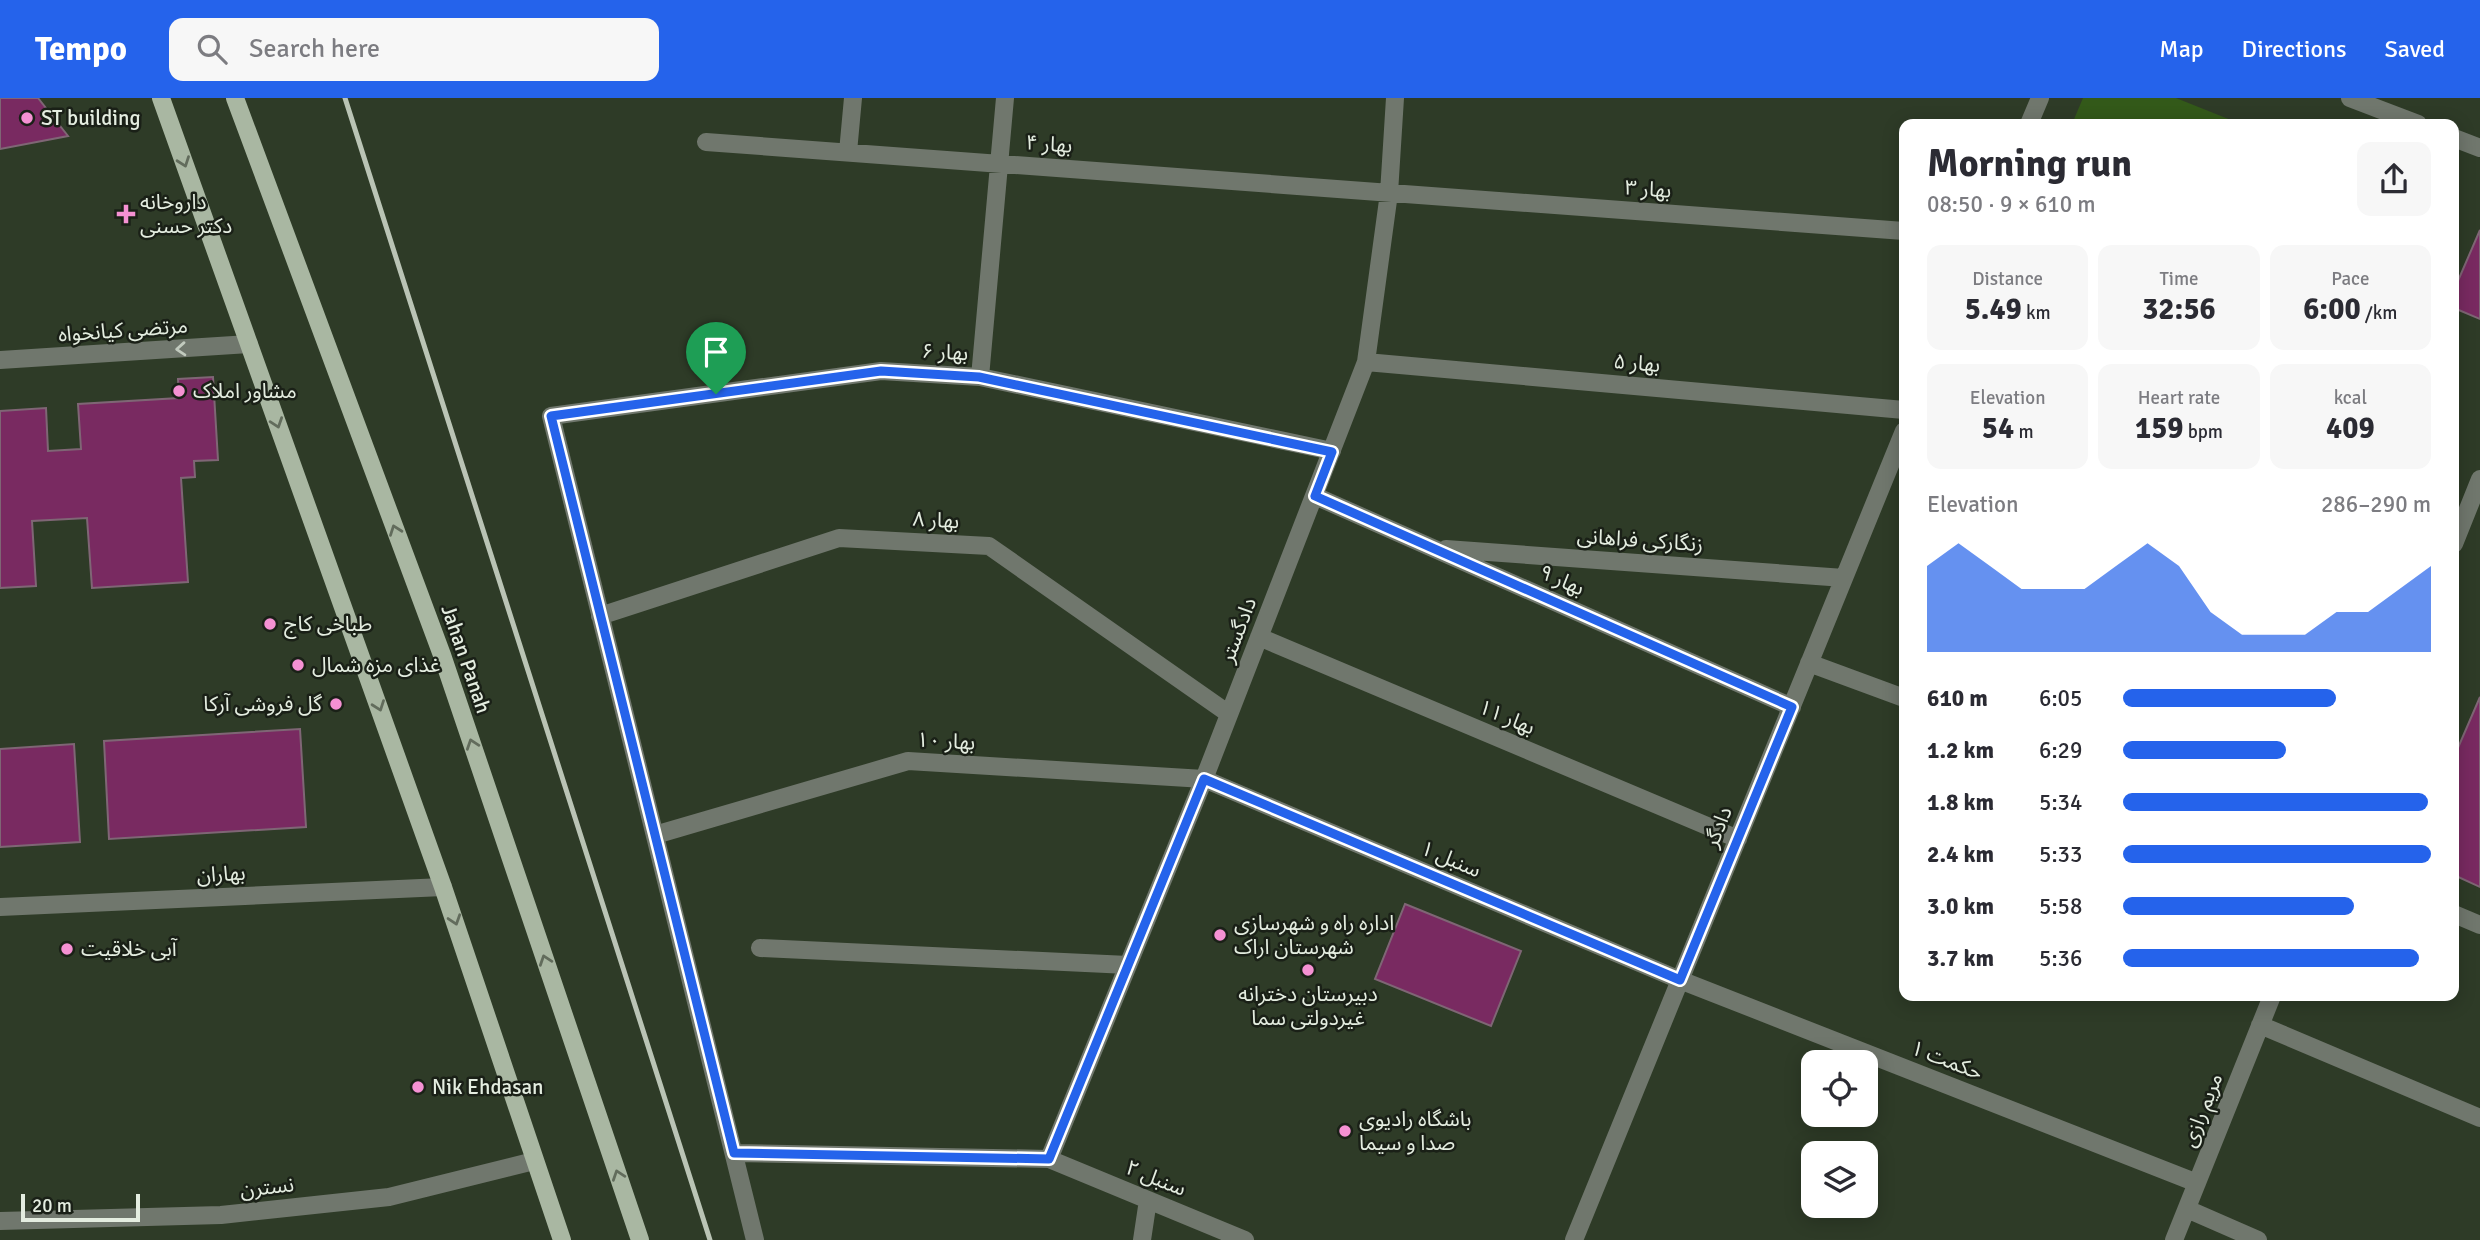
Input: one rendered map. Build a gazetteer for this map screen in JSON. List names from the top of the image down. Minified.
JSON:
{"streets":{"main road":["Jahan Panah"],"street":["بهار ۴","بهار ۳","مرتضی کیانخواه","بهار ۶","بهار ۵","بهار ۸","زنگارکی فراهانی","بهار ۹","دادگستر","بهار ۱۱","بهار ۱۰","دادگر","سنبل ۱","بهاران","حکمت ۱","مریم رازی","سنبل ۲","نسترن"]},"crossings":[["بهار ۴","بهار ۳"],["بهار ۴","دادگستر"],["بهار ۳","دادگستر"],["بهار ۶","بهار ۸"],["بهار ۶","دادگستر"],["بهار ۵","دادگستر"],["بهار ۸","دادگستر"],["زنگارکی فراهانی","بهار ۹"],["زنگارکی فراهانی","دادگر"],["بهار ۹","دادگستر"],["بهار ۹","دادگر"],["دادگستر","بهار ۱۱"],["دادگستر","بهار ۱۰"],["دادگستر","سنبل ۱"],["دادگستر","سنبل ۲"],["بهار ۱۱","دادگر"],["بهار ۱۰","سنبل ۱"],["دادگر","سنبل ۱"],["دادگر","حکمت ۱"],["سنبل ۱","حکمت ۱"],["حکمت ۱","مریم رازی"]],"one_way":["مرتضی کیانخواه"],"places":{"other":["ST building","مشاور املاک","طباخی کاج","غذای مزه شمال","گل فروشی آرکا","اداره راه و شهرسازی شهرستان اراک","آبی خلاقیت","دبیرستان دخترانه غیردولتی سما","Nik Ehdasan","باشگاه رادیوی صدا و سیما"],"health":["داروخانه دکتر حسنی"]},"scale_bar":"20 m","page":{"header":"Tempo","search":"Search here","nav":["Map","Directions","Saved"],"heading":["Morning run","08:50 · 9 × 610 m"],"stats":[["Distance","5.49 km"],["Time","32:56"],["Pace","6:00 /km"],["Elevation","54 m"],["Heart rate","159 bpm"],["kcal","409"]],"chart":["Elevation","286–290 m"],"list":[{"name":"610 m","note":"6:05"},{"name":"1.2 km","note":"6:29"},{"name":"1.8 km","note":"5:34"},{"name":"2.4 km","note":"5:33"},{"name":"3.0 km","note":"5:58"},{"name":"3.7 km","note":"5:36"}],"scale":"20 m"}}
